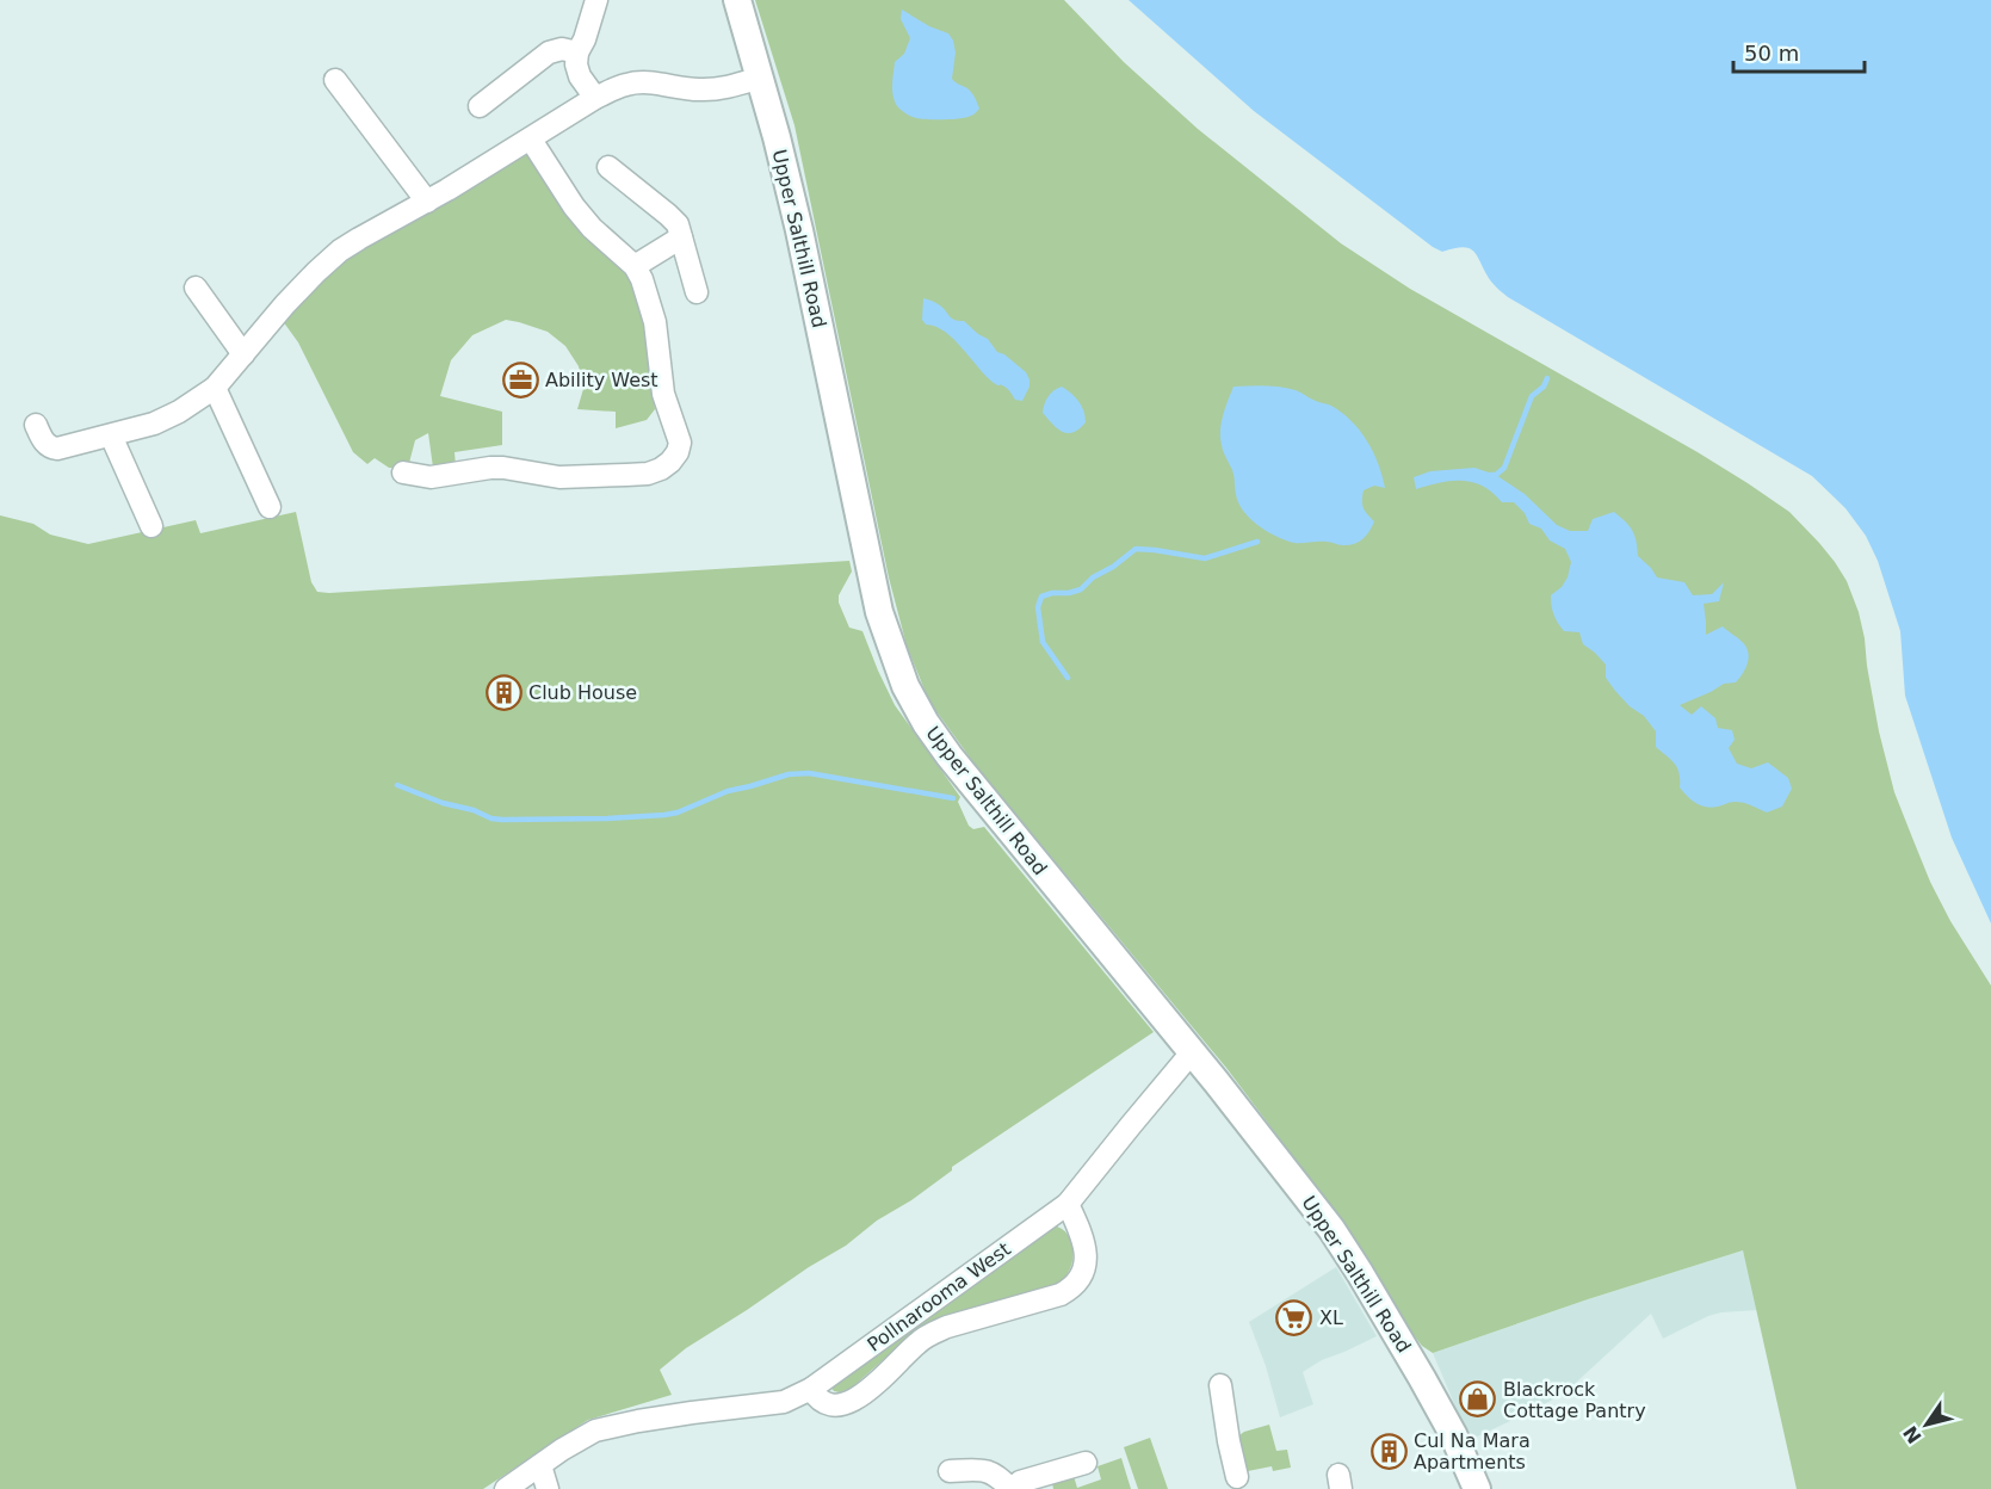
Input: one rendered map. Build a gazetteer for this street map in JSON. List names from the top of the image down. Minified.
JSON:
{"streets":{"main road":["Upper Salthill Road"],"street":["Pollnarooma West"]},"crossings":[["Upper Salthill Road","Pollnarooma West"]],"places":{"office":["Ability West"],"building":["Club House","Cul Na Mara Apartments"],"supermarket":["XL"],"shop":["Blackrock Cottage Pantry"]},"scale_bar":"50 m","north":"bottom left"}
